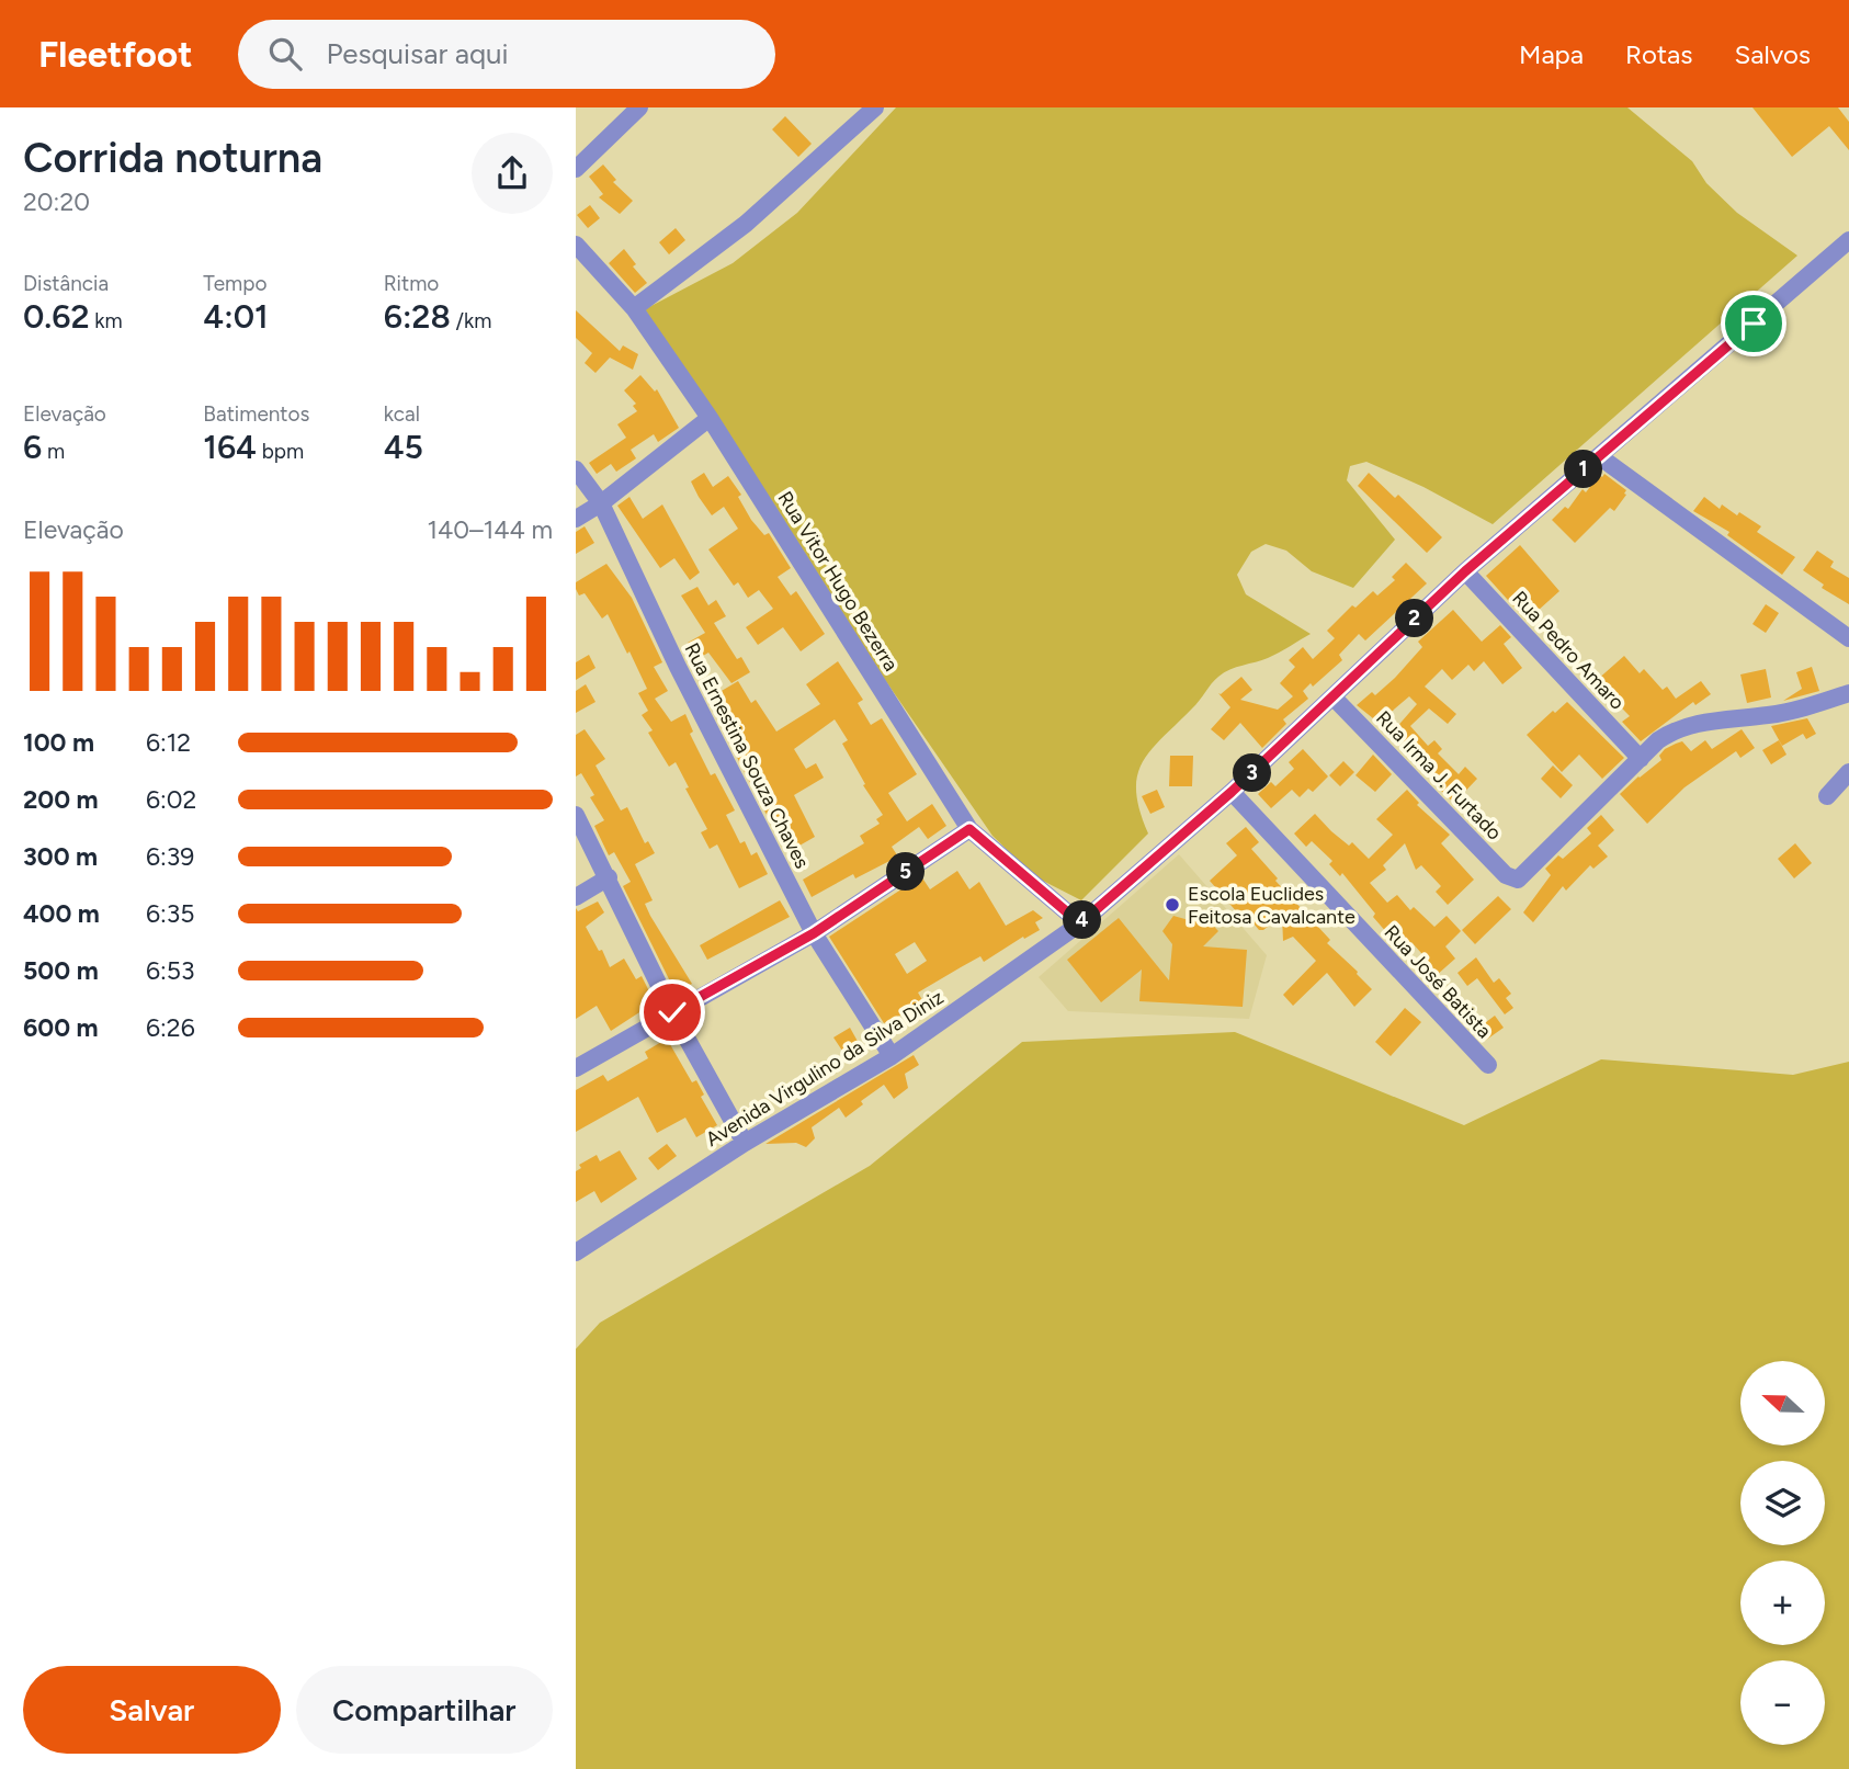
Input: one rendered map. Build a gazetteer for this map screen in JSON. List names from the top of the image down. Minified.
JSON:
{"streets":{"street":["Rua Vitor Hugo Bezerra","Rua Pedro Amaro","Rua Ernestina Souza Chaves","Rua Irma J. Furtado","Rua José Batista","Avenida Virgulino da Silva Diniz"]},"crossings":[["Rua Vitor Hugo Bezerra","Avenida Virgulino da Silva Diniz"],["Rua Pedro Amaro","Rua Irma J. Furtado"],["Rua Pedro Amaro","Avenida Virgulino da Silva Diniz"],["Rua Ernestina Souza Chaves","Avenida Virgulino da Silva Diniz"],["Rua Irma J. Furtado","Avenida Virgulino da Silva Diniz"],["Rua José Batista","Avenida Virgulino da Silva Diniz"]],"places":["Escola Euclides Feitosa Cavalcante"],"north":"left","page":{"header":"Fleetfoot","search":"Pesquisar aqui","nav":["Mapa","Rotas","Salvos"],"heading":["Corrida noturna","20:20"],"stats":[["Distância","0.62 km"],["Tempo","4:01"],["Ritmo","6:28 /km"],["Elevação","6 m"],["Batimentos","164 bpm"],["kcal","45"]],"pins":["1","2","3","5","4"],"chart":["Elevação","140–144 m"],"list":[{"name":"100 m","note":"6:12"},{"name":"200 m","note":"6:02"},{"name":"300 m","note":"6:39"},{"name":"400 m","note":"6:35"},{"name":"500 m","note":"6:53"},{"name":"600 m","note":"6:26"}],"map_buttons":["+","−"],"buttons":["Salvar","Compartilhar"]}}
